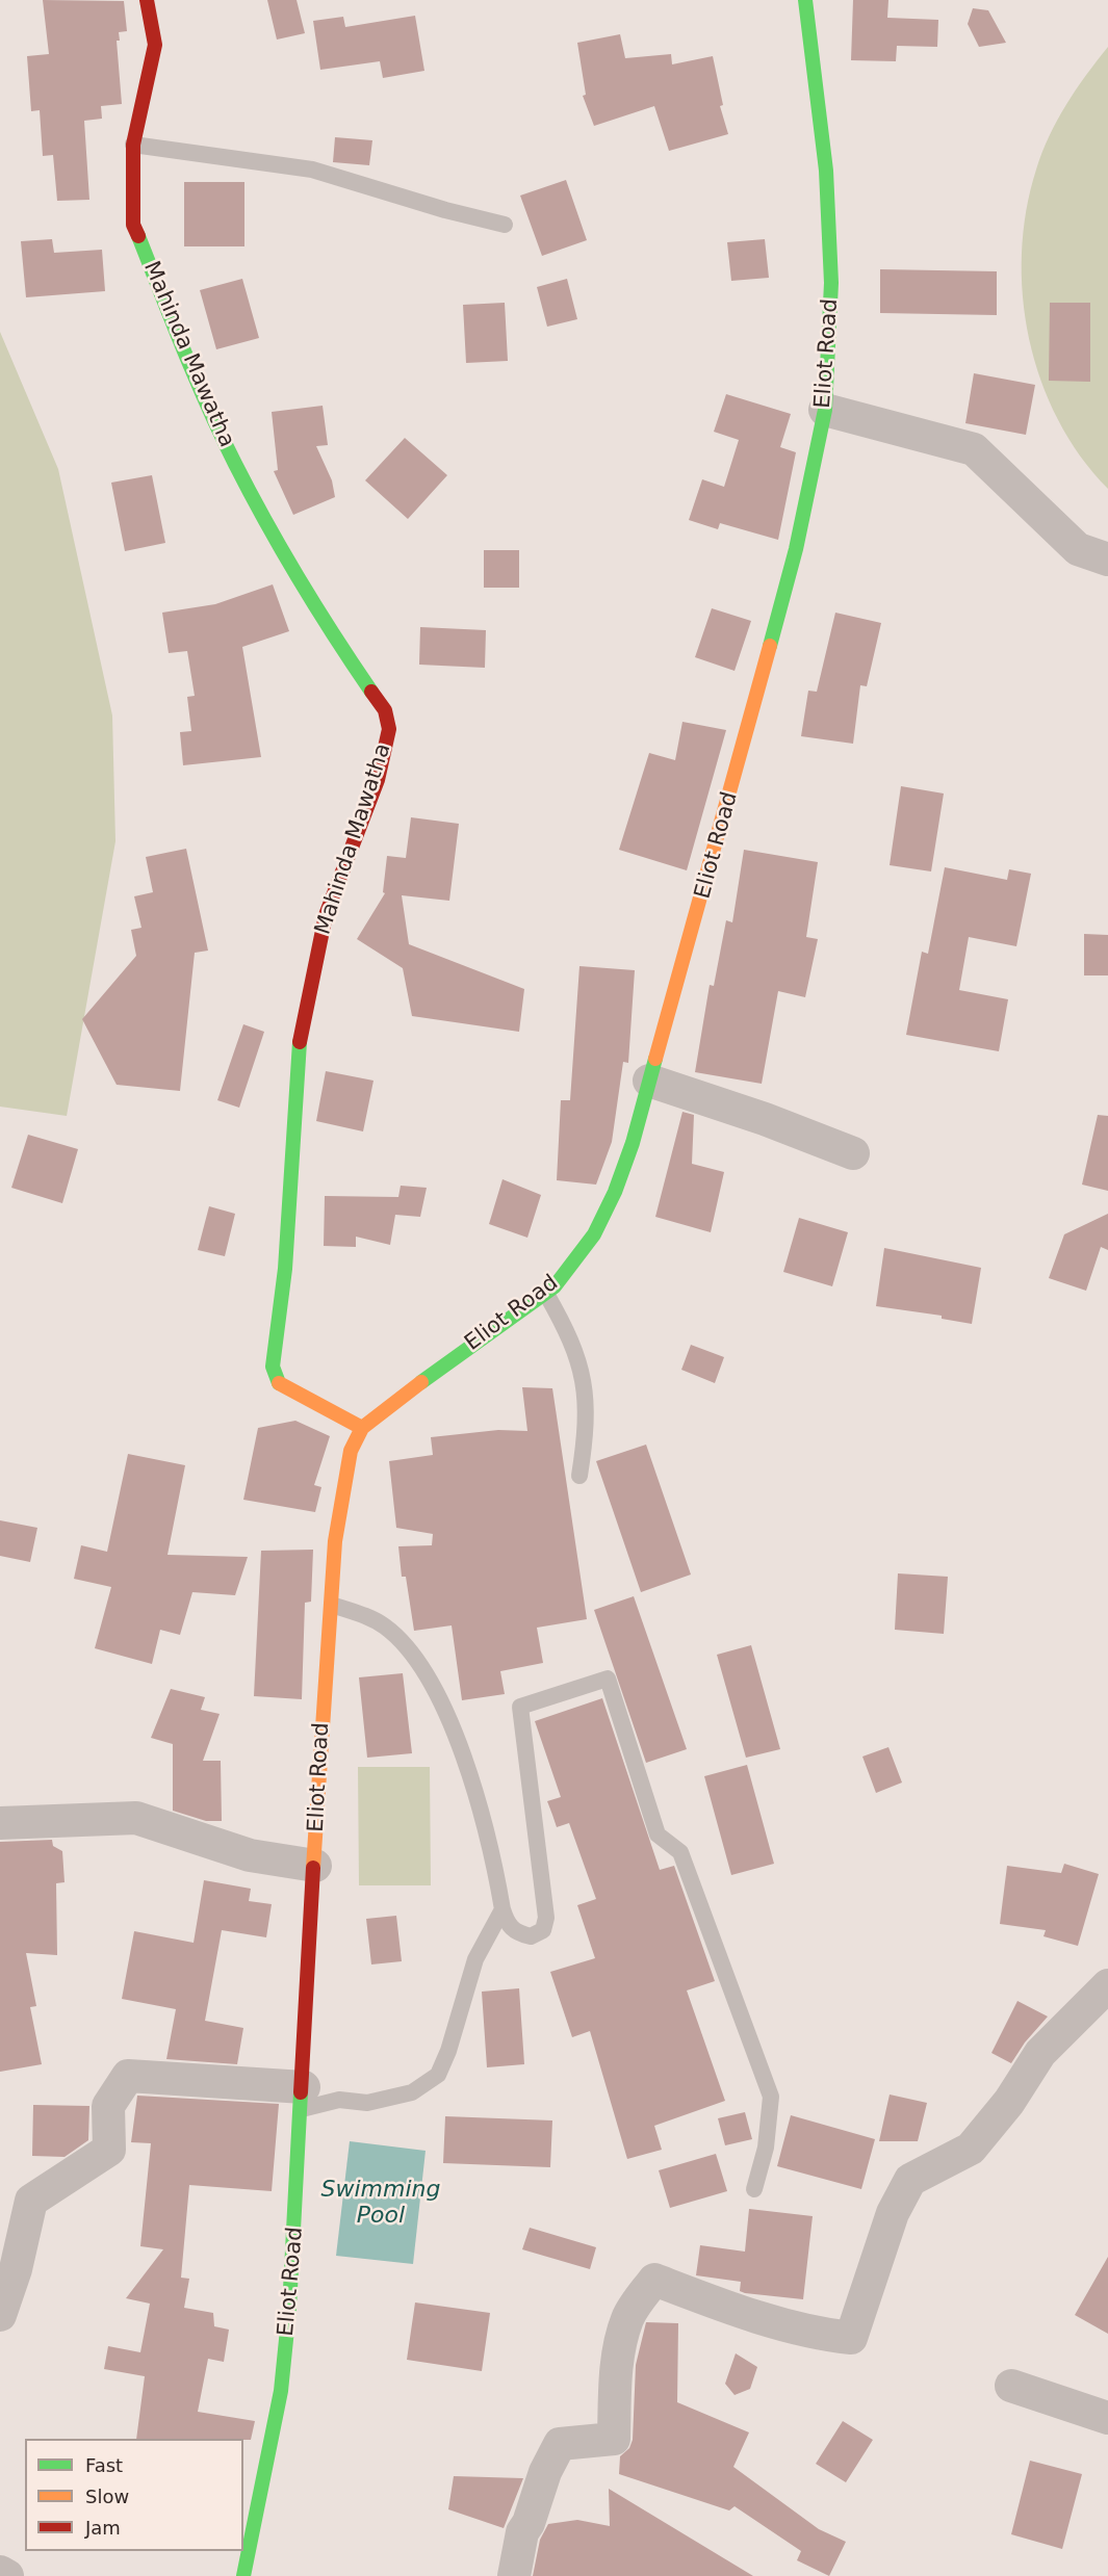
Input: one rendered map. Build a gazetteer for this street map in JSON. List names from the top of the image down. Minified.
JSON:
{"streets":{"street":["Eliot Road","Mahinda Mawatha"]},"crossings":[["Eliot Road","Mahinda Mawatha"]],"water":["Swimming Pool"],"legend":["Fast","Slow","Jam"]}
